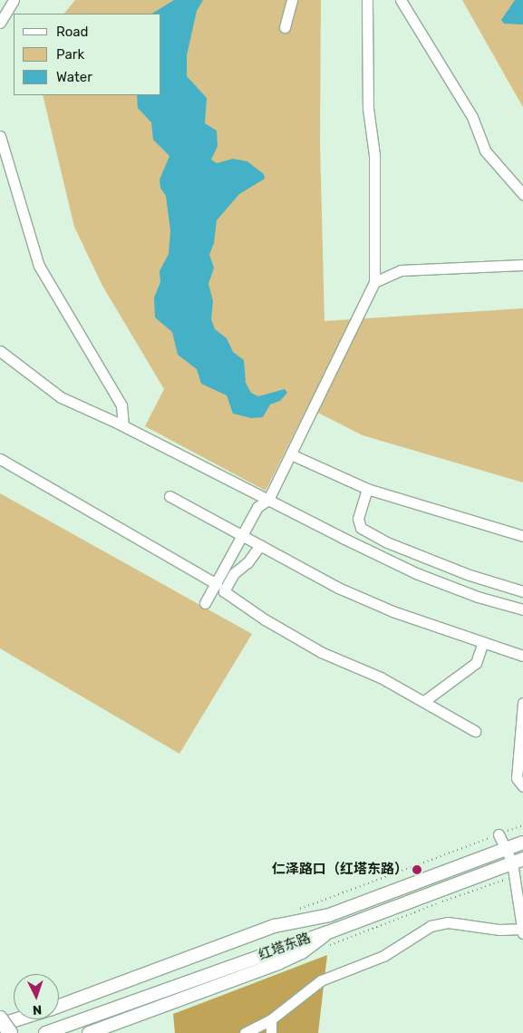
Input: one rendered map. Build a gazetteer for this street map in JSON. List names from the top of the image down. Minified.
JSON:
{"streets":{"main road":["红塔东路"]},"places":["仁泽路口（红塔东路）"],"legend":["Road","Park","Water"],"north":"bottom"}
